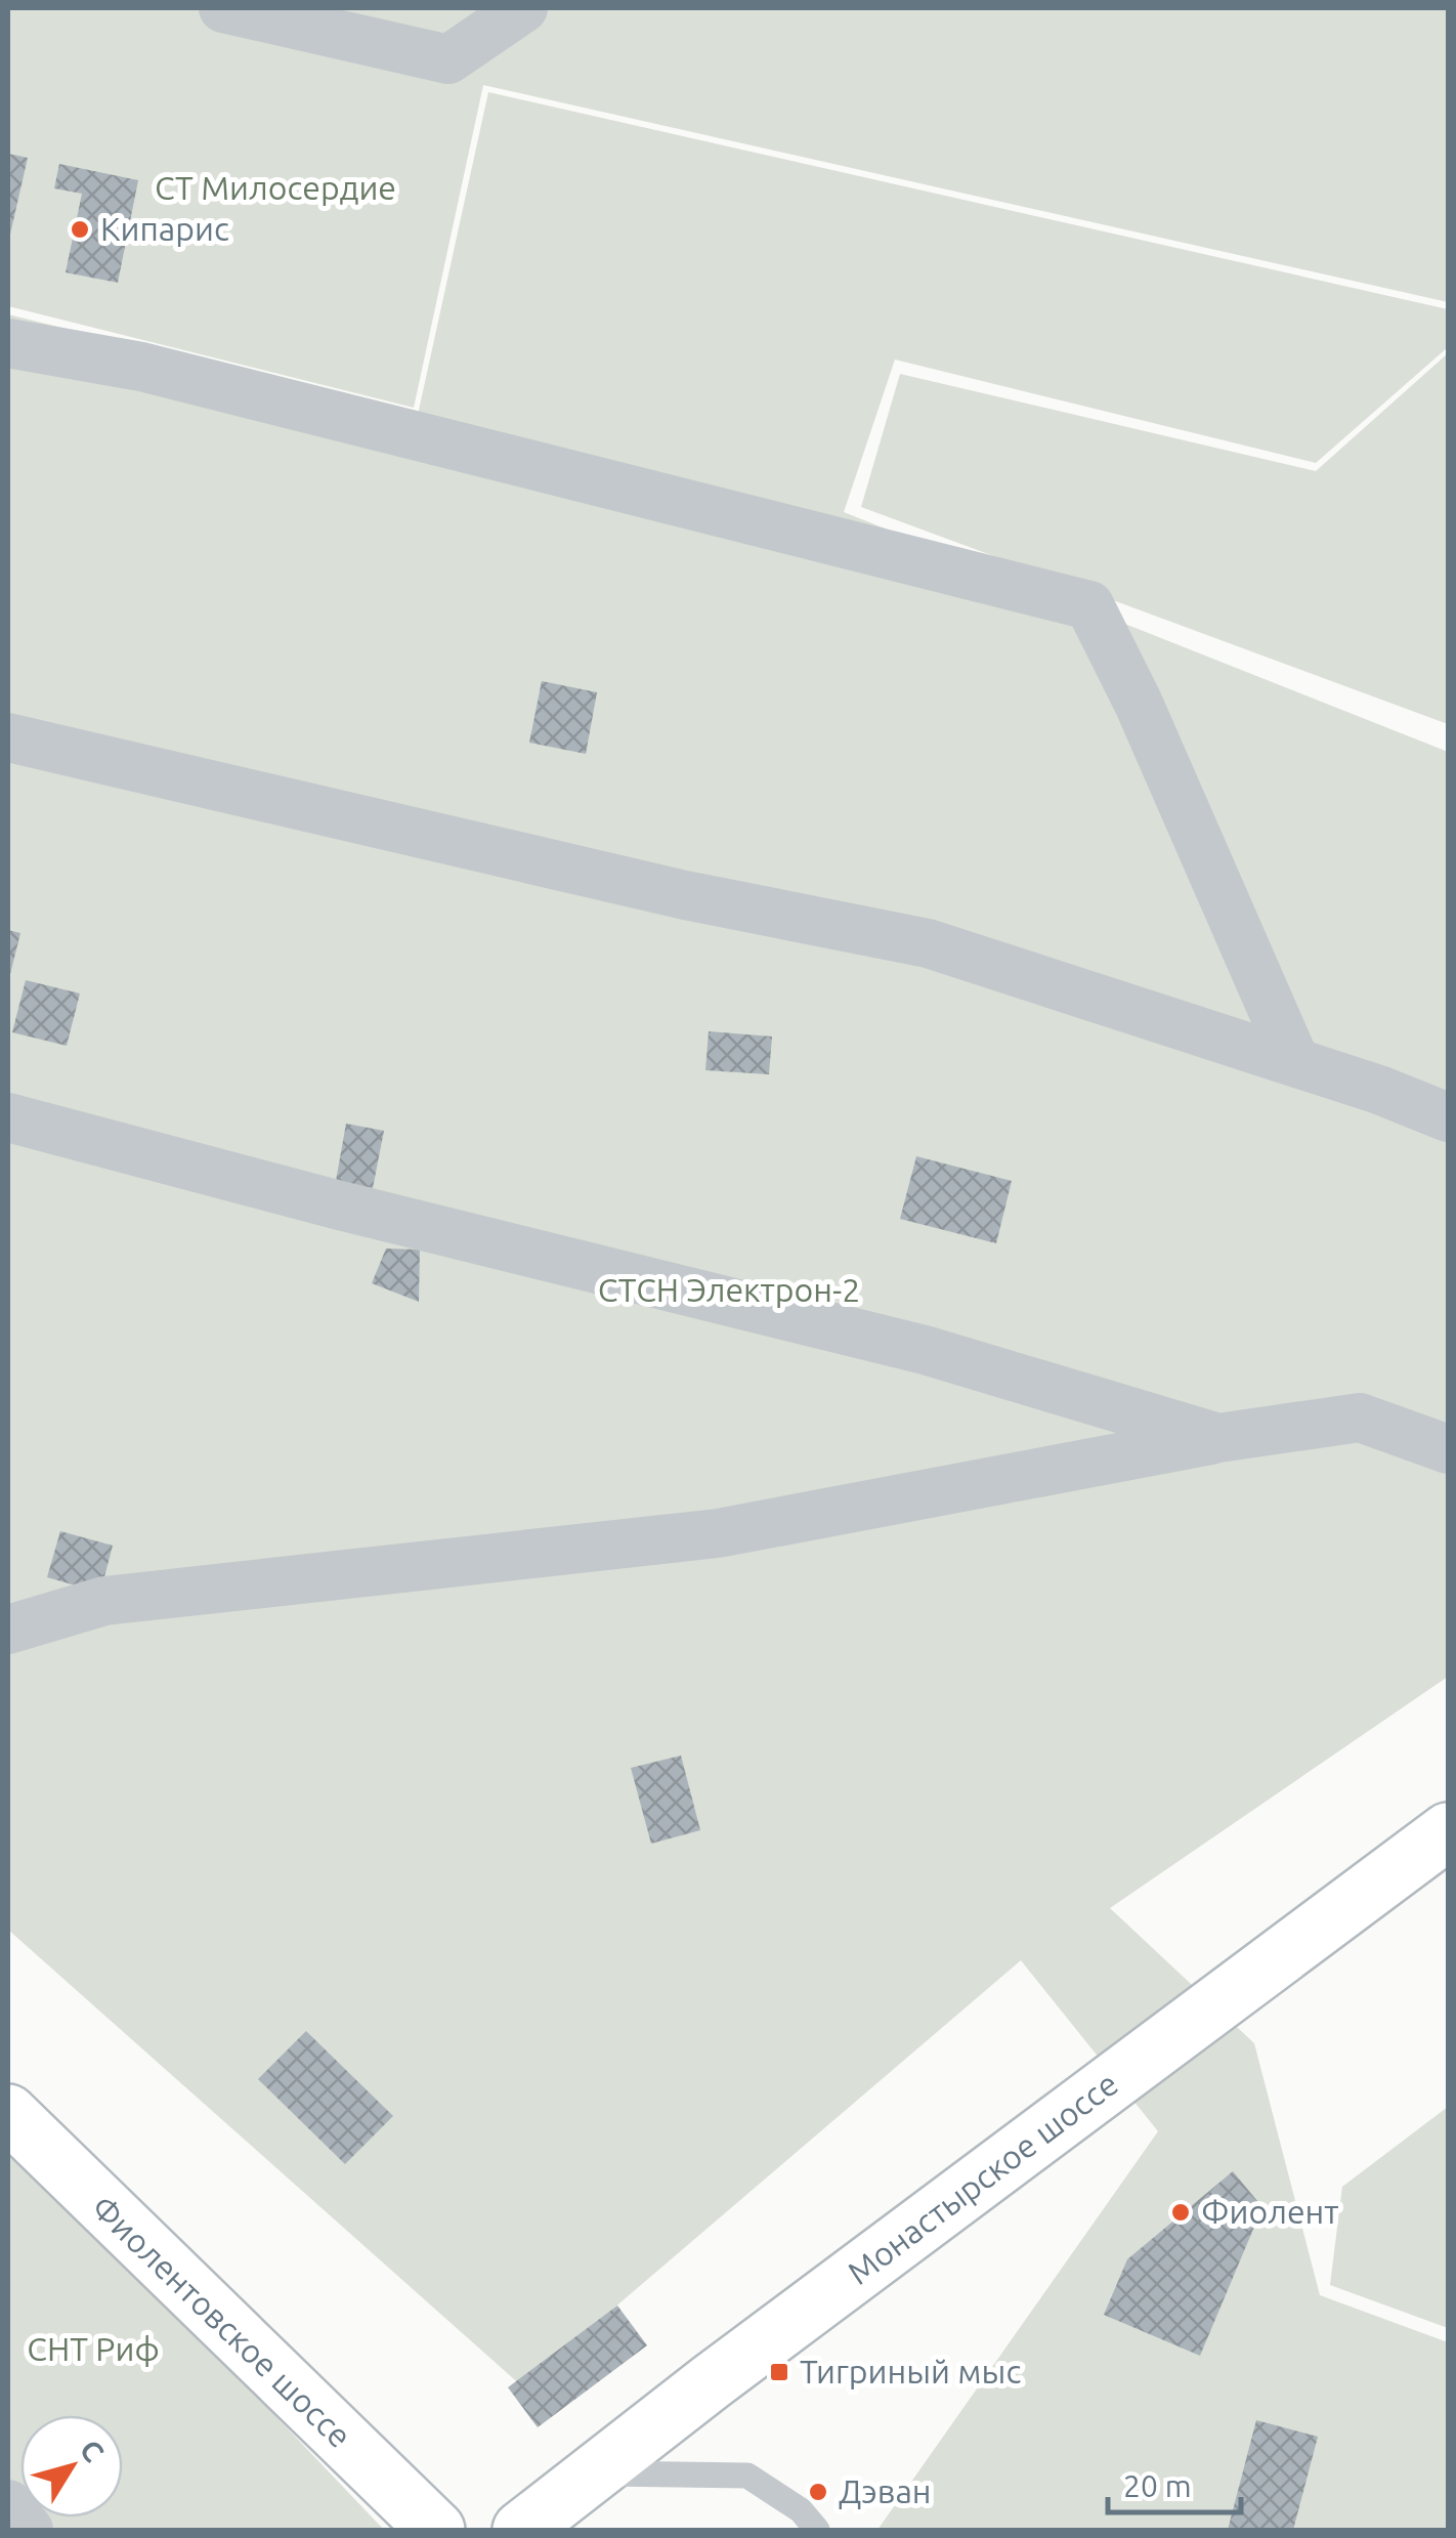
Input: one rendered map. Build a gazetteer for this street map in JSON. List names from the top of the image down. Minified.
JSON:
{"streets":{"main road":["Монастырское шоссе","Фиолентовское шоссе"]},"parks":["СТ Милосердие","СТСН Электрон-2","СНТ Риф"],"places":{"other":["Кипарис","Фиолент","Дэван"],"transit":["Тигриный мыс"]},"scale_bar":"20 m","north":"top right"}
